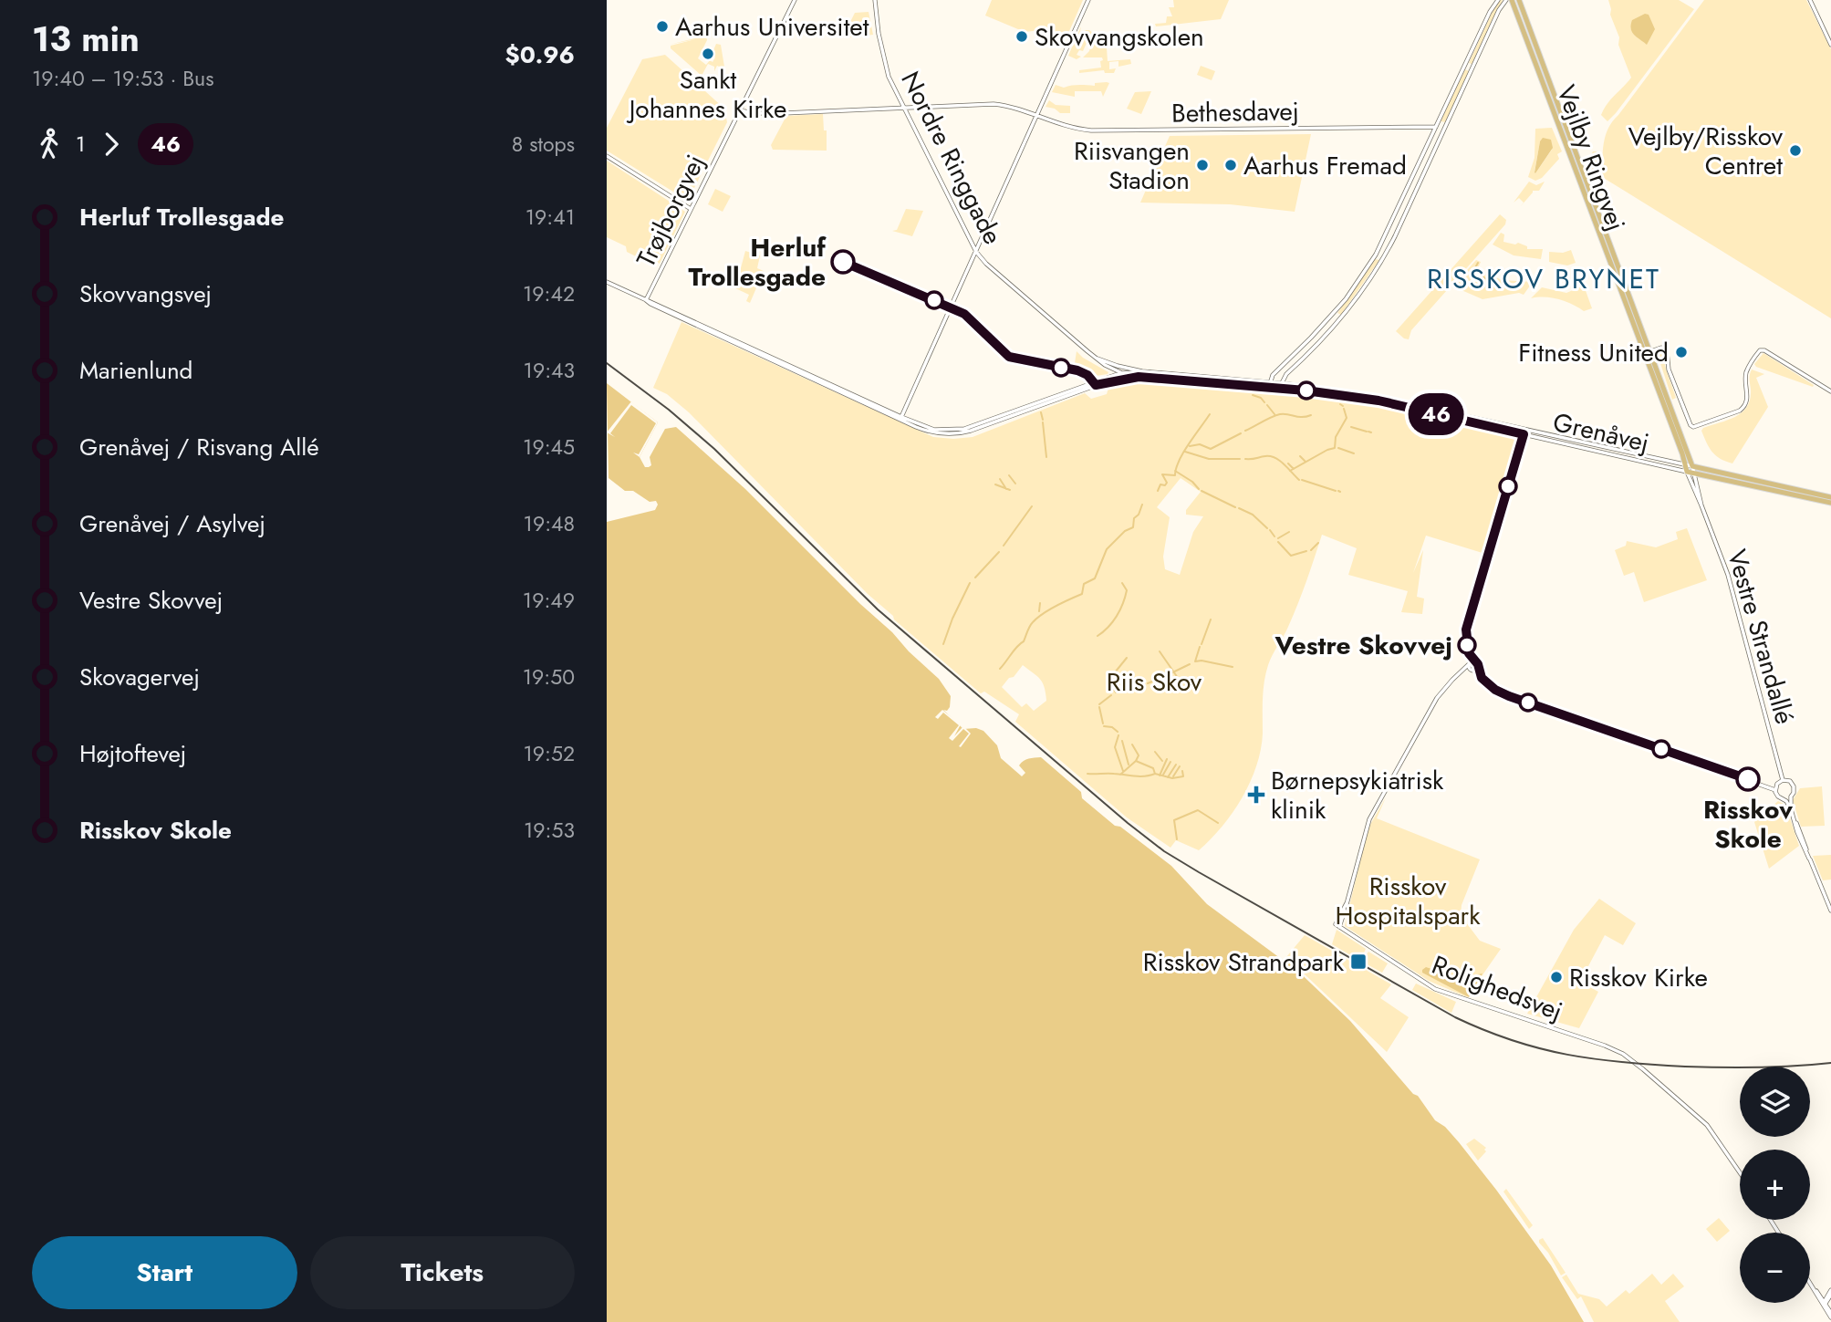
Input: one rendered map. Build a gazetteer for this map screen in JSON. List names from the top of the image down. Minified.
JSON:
{"streets":{"main road":["Vejlby Ringvej","Grenåvej"],"street":["Bethesdavej","Nordre Ringgade","Trøjborgvej","Vestre Strandallé","Rolighedsvej"]},"crossings":[["Bethesdavej","Nordre Ringgade"],["Bethesdavej","Trøjborgvej"],["Nordre Ringgade","Grenåvej"],["Vejlby Ringvej","Grenåvej"],["Vejlby Ringvej","Vestre Strandallé"],["Grenåvej","Vestre Strandallé"]],"districts":["RISSKOV BRYNET"],"parks":["Riis Skov","Risskov Hospitalspark"],"places":{"other":["Aarhus Universitet","Skovvangskolen","Sankt Johannes Kirke","Vejlby/Risskov Centret","Riisvangen Stadion","Aarhus Fremad","Herluf Trollesgade","Fitness United","Vestre Skovvej","Risskov Skole","Risskov Kirke"],"health":["Børnepsykiatrisk klinik"],"transit":["Risskov Strandpark"]},"lines":["bus line 46"],"page":{"heading":["13 min","19:40 – 19:53 · Bus","$0.96"],"on_map":"46","legs":["1","46","8 stops"],"list":[{"name":"Herluf Trollesgade","value":"19:41"},{"name":"Skovvangsvej","value":"19:42"},{"name":"Marienlund","value":"19:43"},{"name":"Grenåvej / Risvang Allé","value":"19:45"},{"name":"Grenåvej / Asylvej","value":"19:48"},{"name":"Vestre Skovvej","value":"19:49"},{"name":"Skovagervej","value":"19:50"},{"name":"Højtoftevej","value":"19:52"},{"name":"Risskov Skole","value":"19:53"}],"map_buttons":["+","−"],"buttons":["Start","Tickets"]}}
